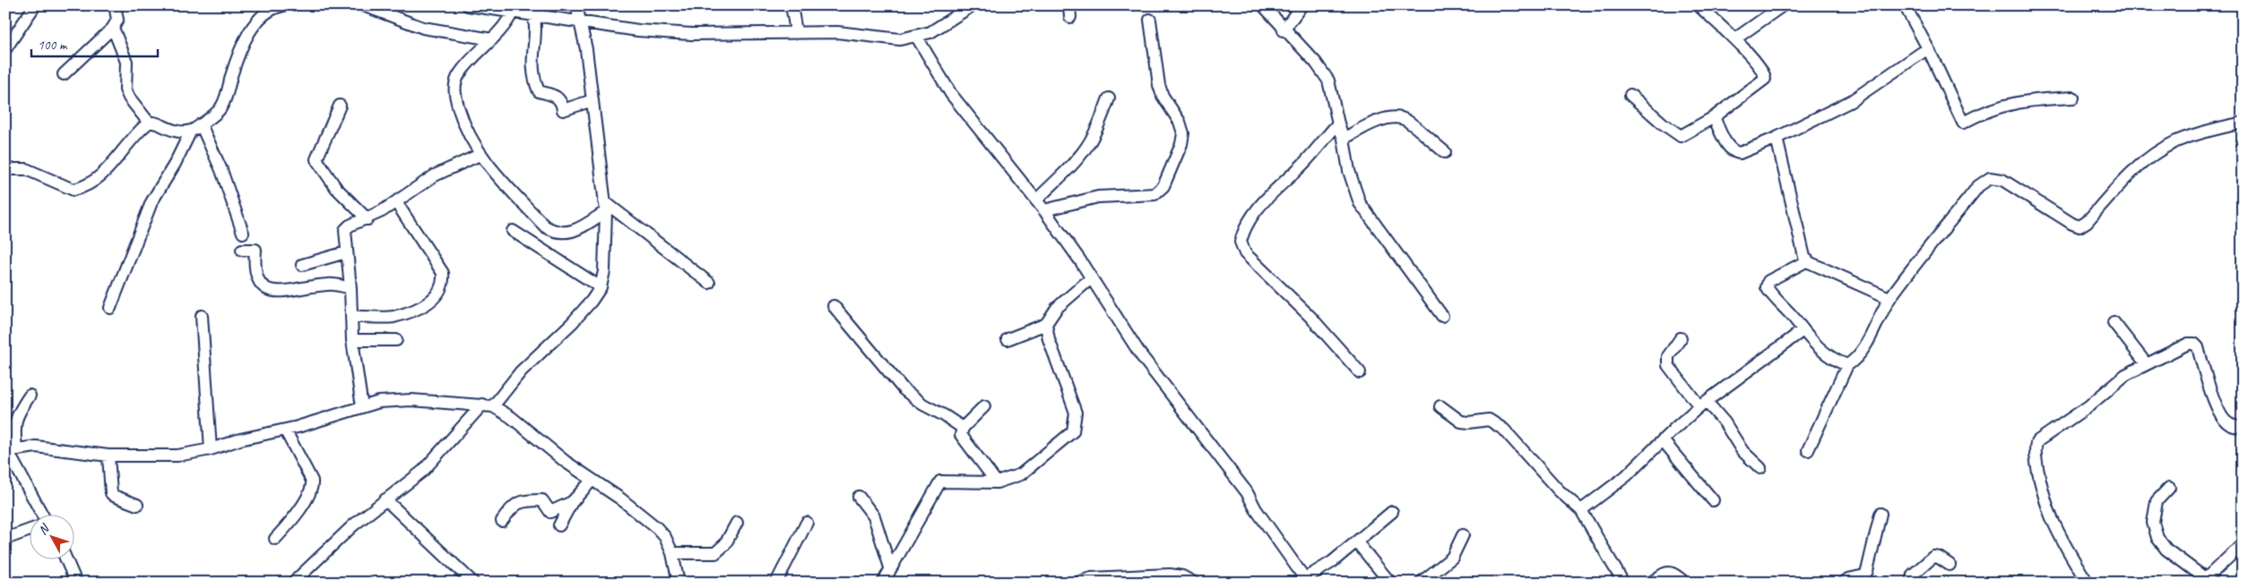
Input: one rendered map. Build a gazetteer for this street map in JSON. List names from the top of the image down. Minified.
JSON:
{"scale_bar":"100 m","north":"top left"}
